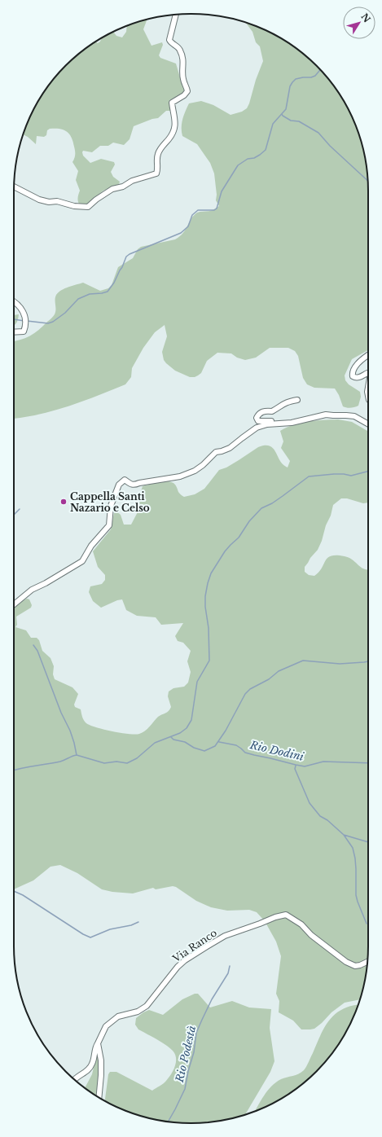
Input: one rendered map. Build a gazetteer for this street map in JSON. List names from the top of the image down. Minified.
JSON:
{"streets":{"street":["Via Ranco"]},"water":["Rio Dodini","Rio Podestà"],"places":["Cappella Santi Nazario e Celso"],"north":"top right"}
